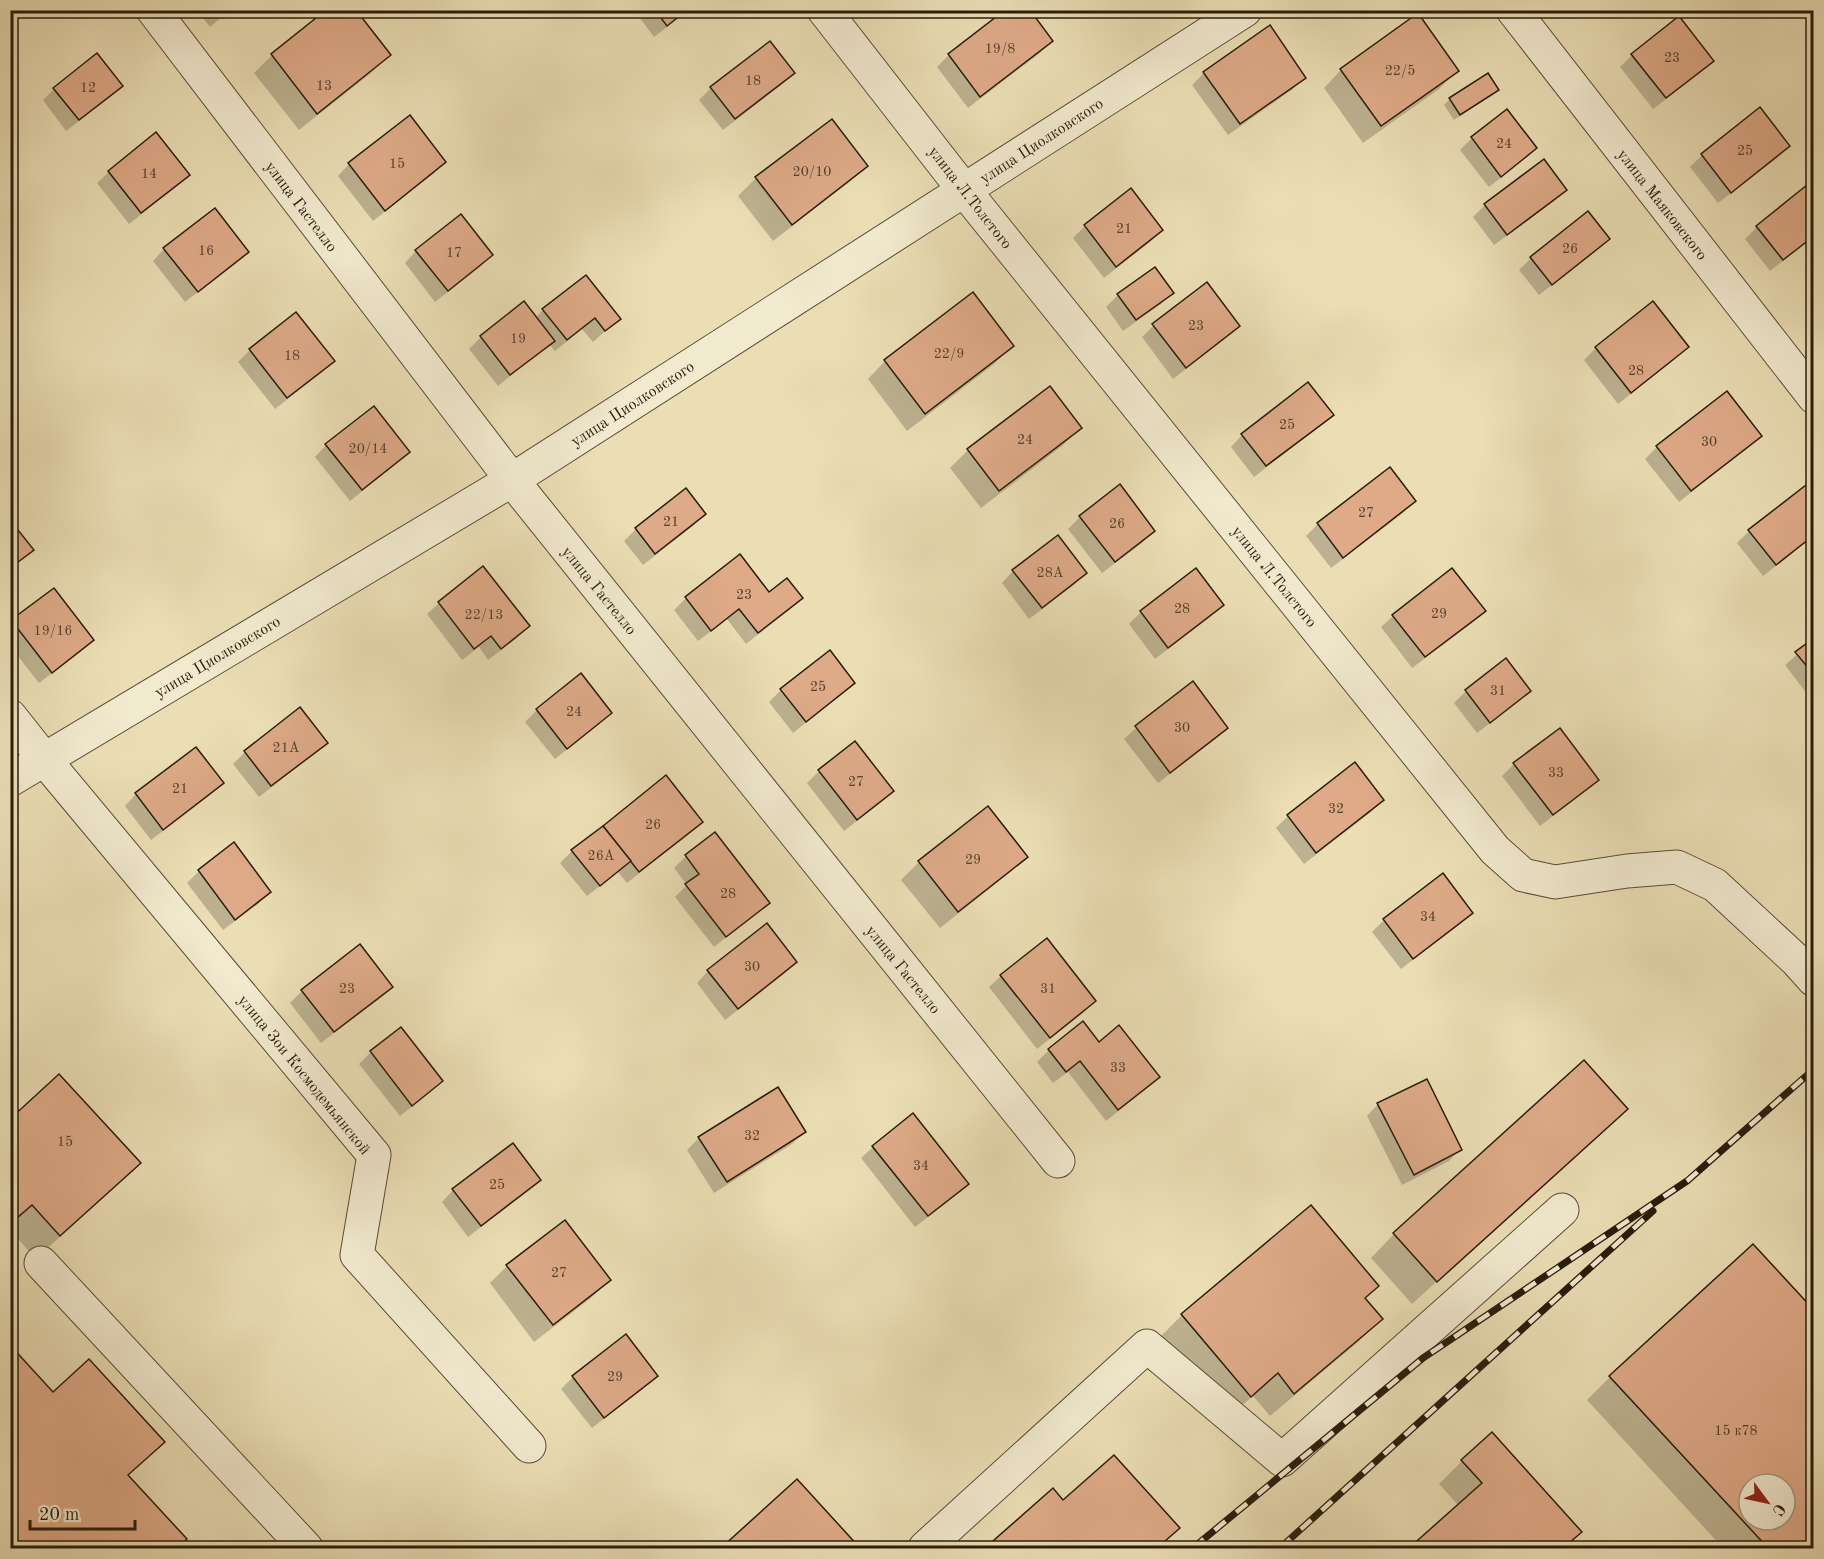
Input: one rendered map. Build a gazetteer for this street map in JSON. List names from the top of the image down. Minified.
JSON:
{"streets":{"street":["улица Циолковского","улица Л.Толстого","улица Маяковского","улица Гастелло","улица Зои Космодемьянской"]},"crossings":[["улица Циолковского","улица Л.Толстого"],["улица Циолковского","улица Гастелло"],["улица Циолковского","улица Зои Космодемьянской"]],"house_numbers":["19/8","23","22/5","18","13","12","24","25","15","20/10","14","21","26","16","17","23","19","22/9","18","28","25","24","30","20/14","27","21","26","28А","23","28","29","22/13","19/16","25","31","24","30","21А","33","27","21","32","26","26А","29","28","34","30","23","31","33","32","15","34","25","27","29","15 к78"],"scale_bar":"20 m","north":"bottom right"}
